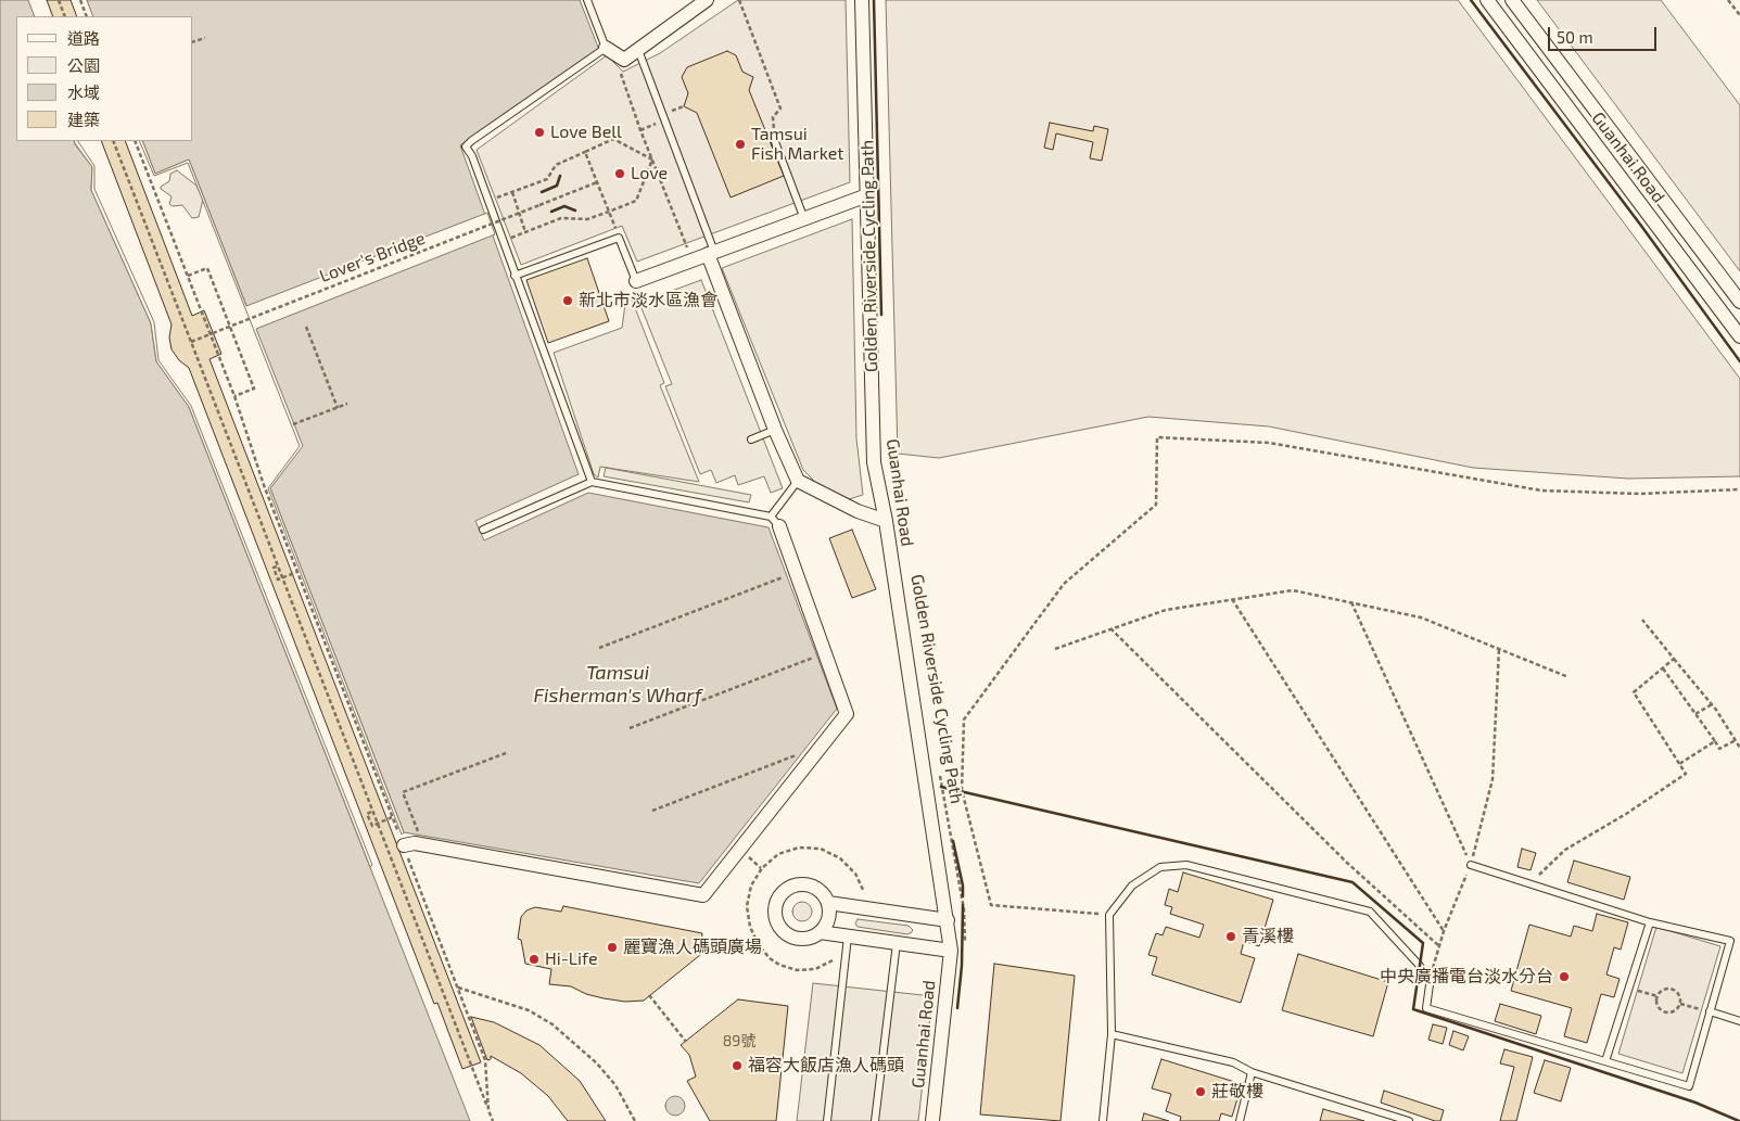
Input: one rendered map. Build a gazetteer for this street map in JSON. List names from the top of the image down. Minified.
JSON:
{"streets":{"street":["Guanhai Road"],"path":["Golden Riverside Cycling Path","Lover's Bridge"]},"water":["Tamsui Fisherman's Wharf"],"places":["Love Bell","Tamsui Fish Market","Love","新北市淡水區漁會","青溪樓","麗寶漁人碼頭廣場","Hi-Life","中央廣播電台淡水分台","福容大飯店漁人碼頭","莊敬樓"],"house_numbers":["89號"],"legend":["道路","公園","水域","建築"],"scale_bar":"50 m"}
